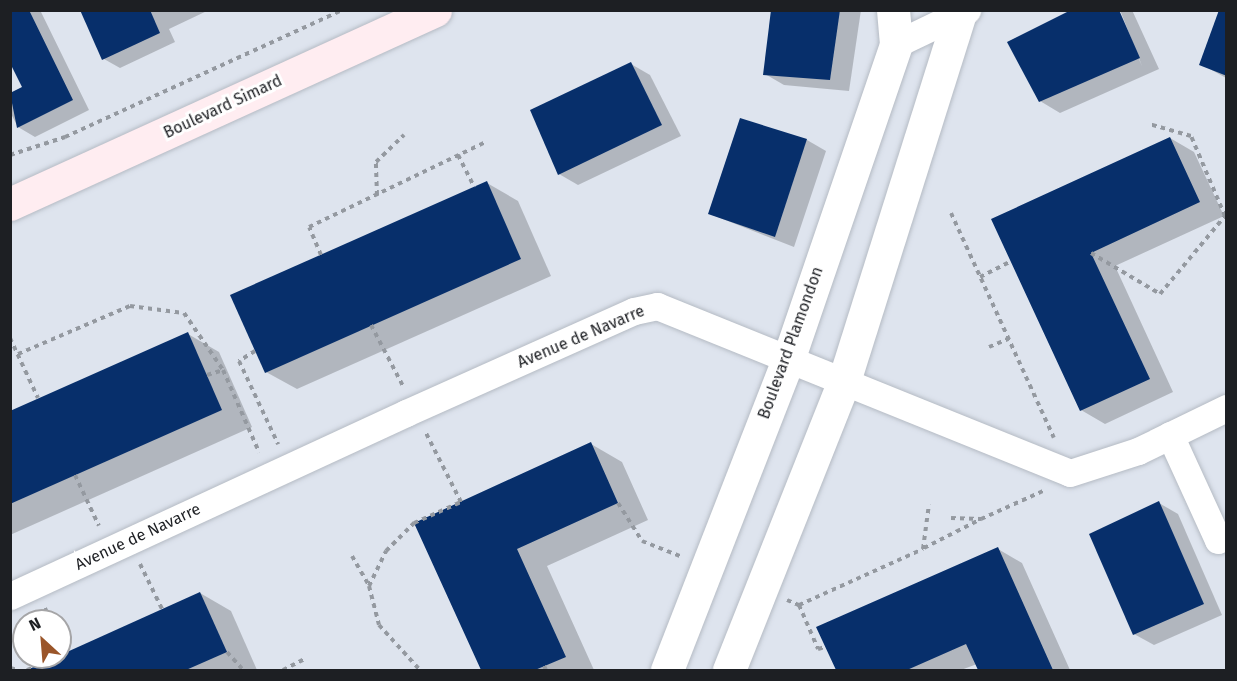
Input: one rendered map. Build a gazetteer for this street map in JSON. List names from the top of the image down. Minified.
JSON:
{"streets":{"main road":["Boulevard Simard"],"street":["Avenue de Navarre","Boulevard Plamondon"]},"crossings":[["Avenue de Navarre","Boulevard Plamondon"]],"north":"top left"}
